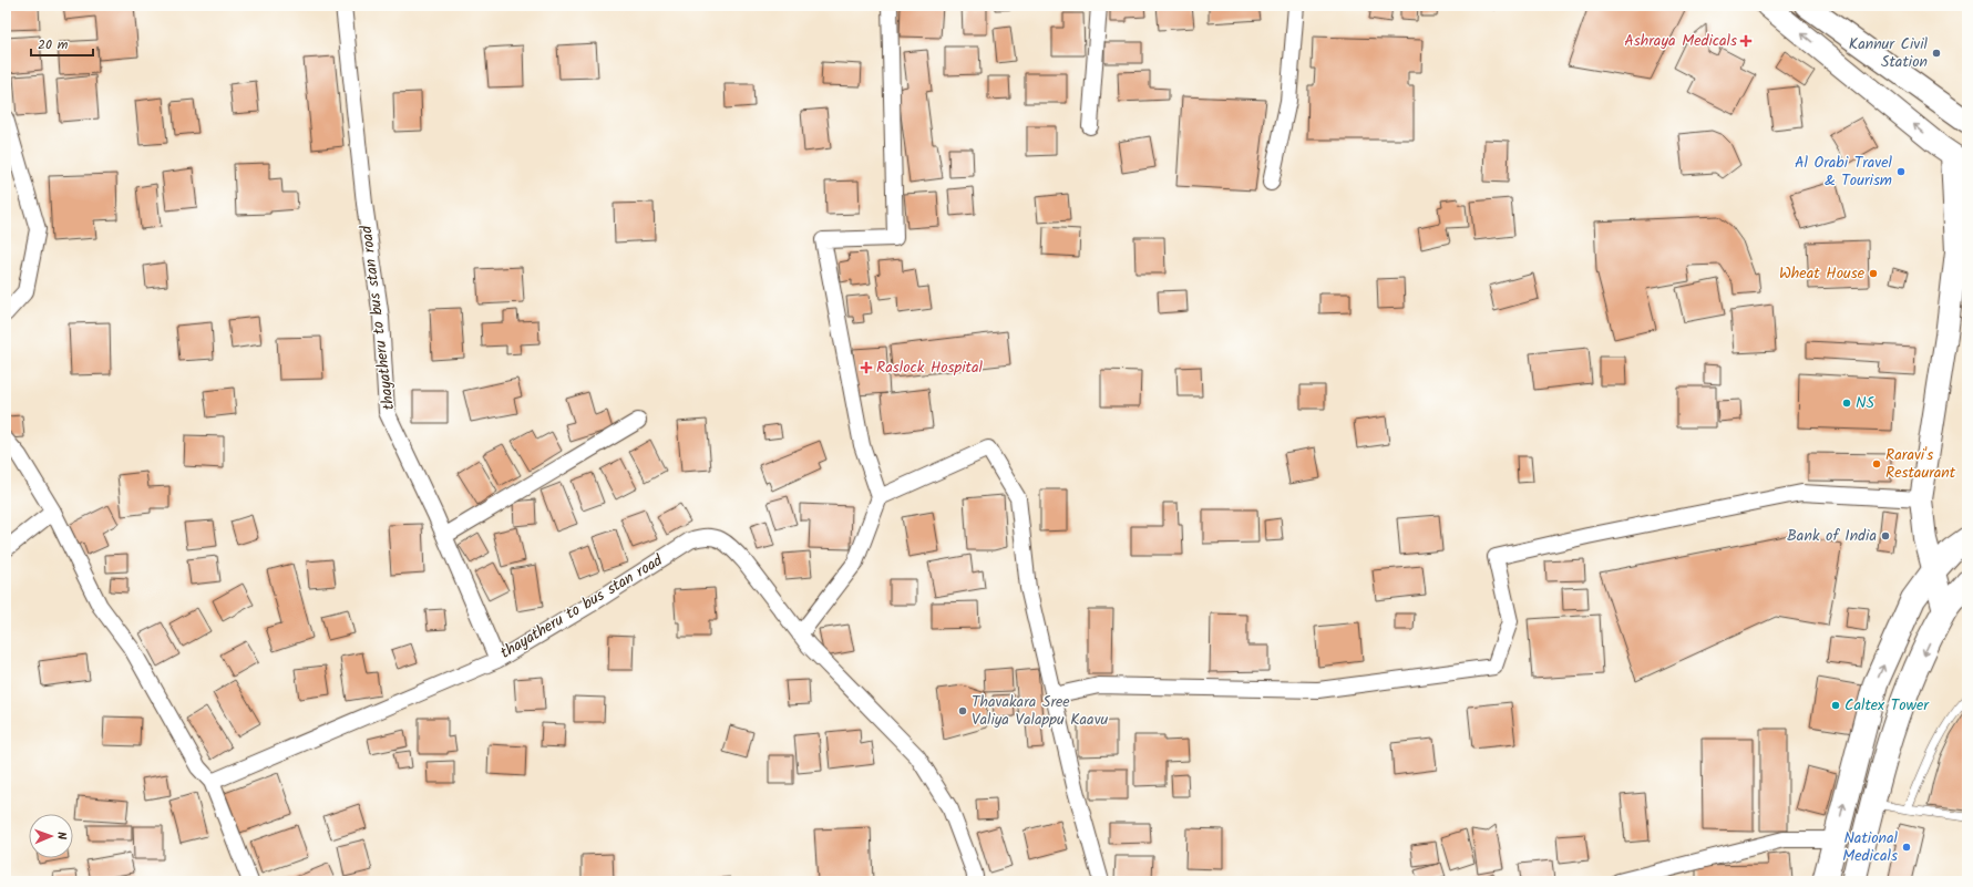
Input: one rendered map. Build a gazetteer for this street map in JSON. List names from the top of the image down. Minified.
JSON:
{"streets":{"street":["thayatheru to bus stan road"]},"places":{"health":["Ashraya Medicals","Raslock Hospital"],"other":["Kannur Civil Station","Al Orabi Travel & Tourism","Wheat House","NS","Raravi's Restaurant","Bank of India","Caltex Tower","Thavakara Sree Valiya Valappu Kaavu","National Medicals"]},"scale_bar":"20 m","north":"right"}
